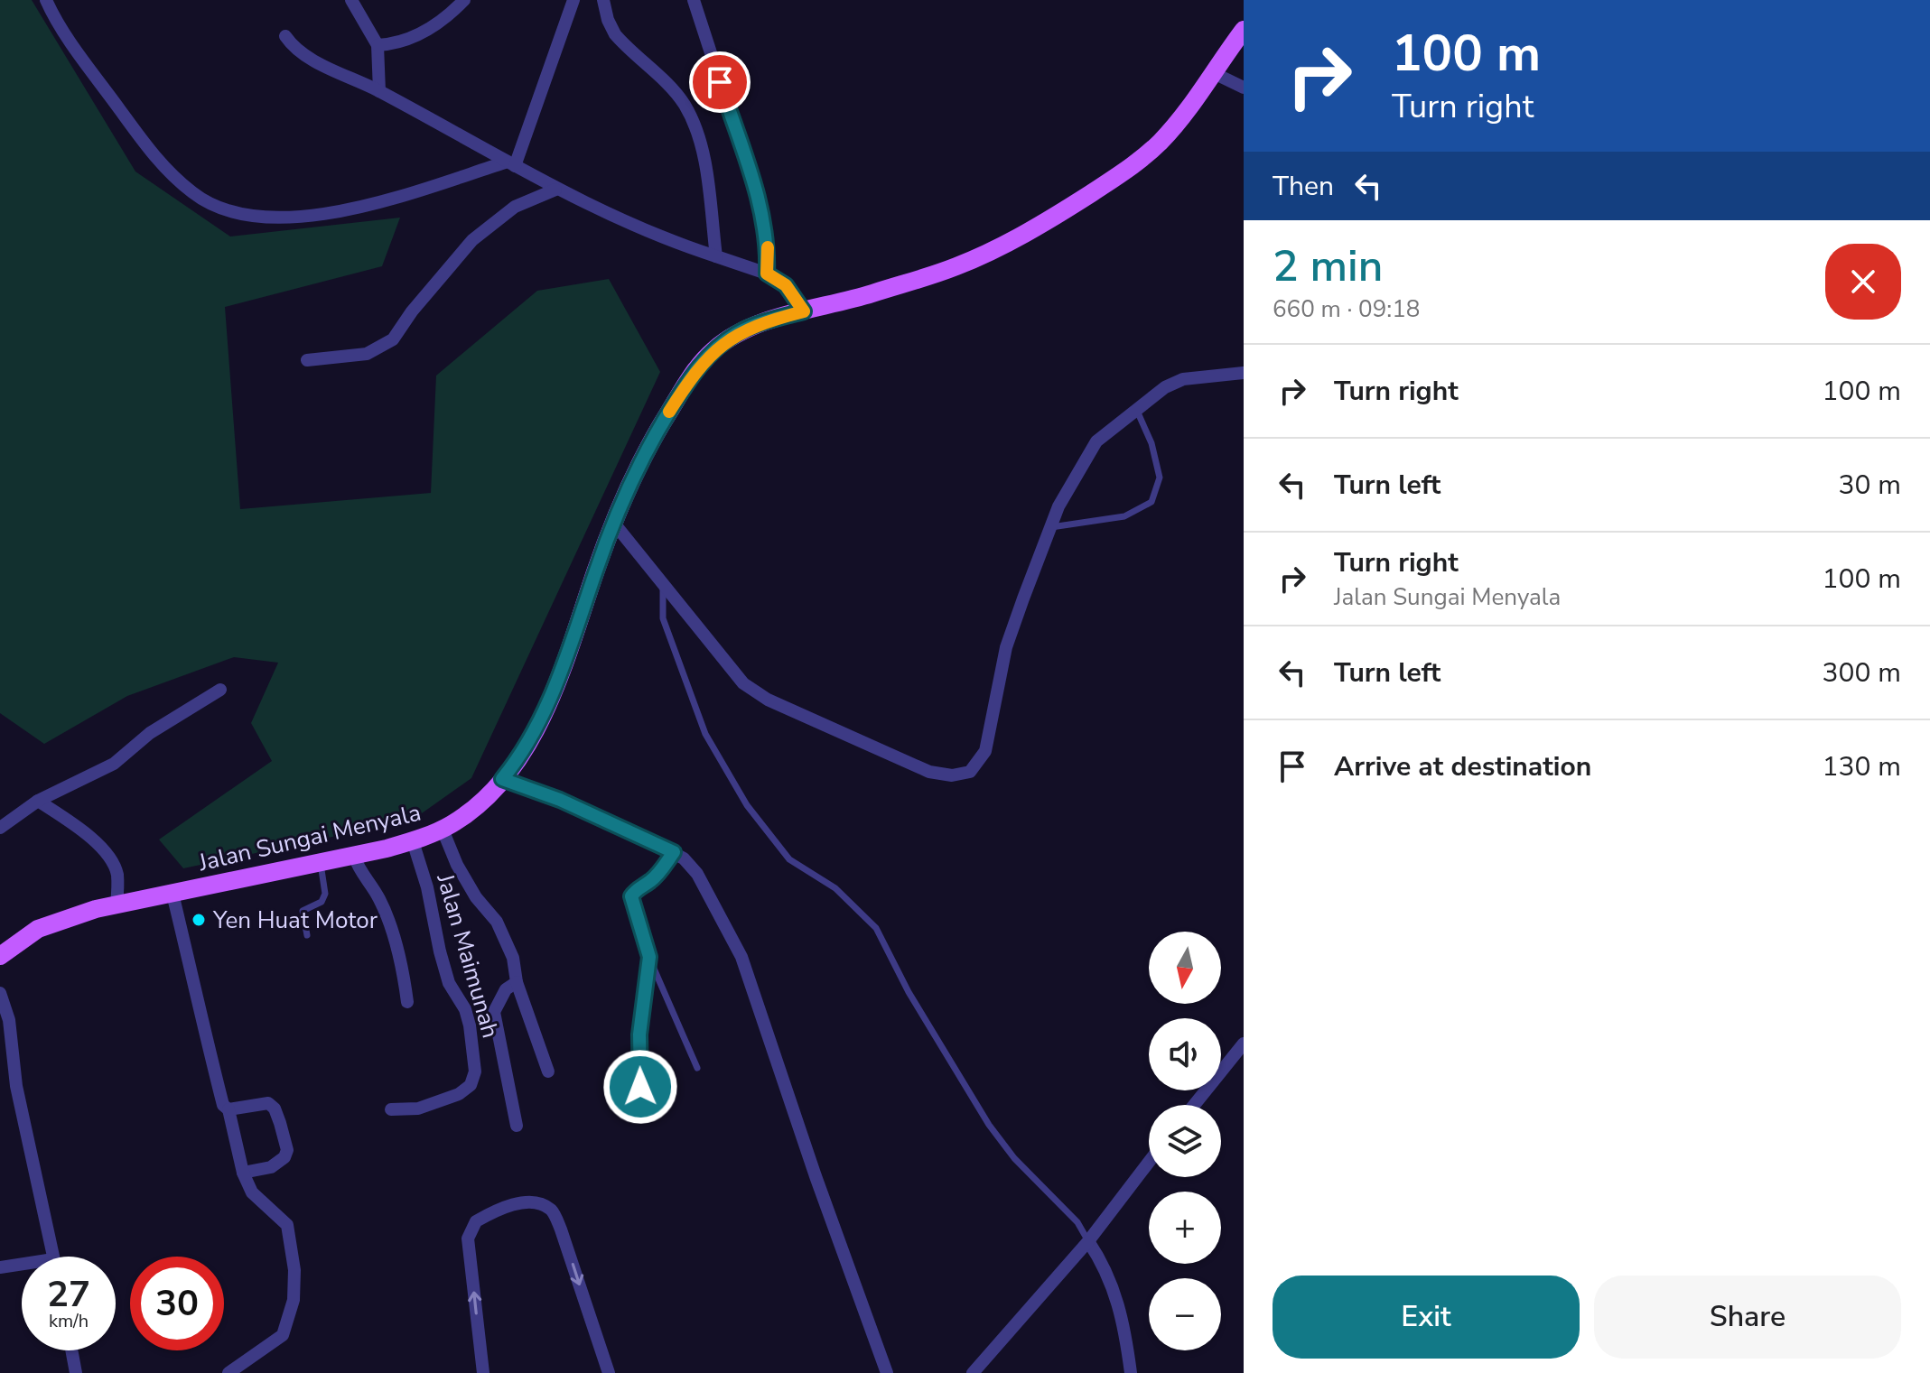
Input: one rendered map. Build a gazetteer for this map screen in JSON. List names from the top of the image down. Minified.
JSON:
{"streets":{"main road":["Jalan Sungai Menyala"],"street":["Jalan Maimunah"]},"crossings":[["Jalan Sungai Menyala","Jalan Maimunah"]],"places":["Yen Huat Motor"],"north":"bottom","page":{"turn":["100 m","Turn right"],"then":"Then","heading":["2 min","660 m · 09:18"],"list":[{"name":"Turn right","value":"100 m"},{"name":"Turn left","value":"30 m"},{"name":"Turn right","note":"Jalan Sungai Menyala","value":"100 m"},{"name":"Turn left","value":"300 m"},{"name":"Arrive at destination","value":"130 m"}],"map_buttons":["+","−"],"speed":"27 km/h","limit":"30","buttons":["Exit","Share"]}}
